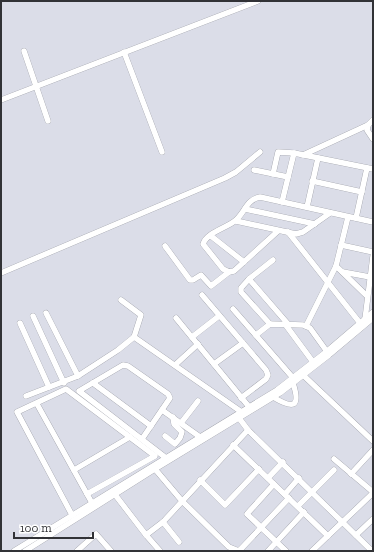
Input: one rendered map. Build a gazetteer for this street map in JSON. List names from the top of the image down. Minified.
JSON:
{"scale_bar":"100 m"}
